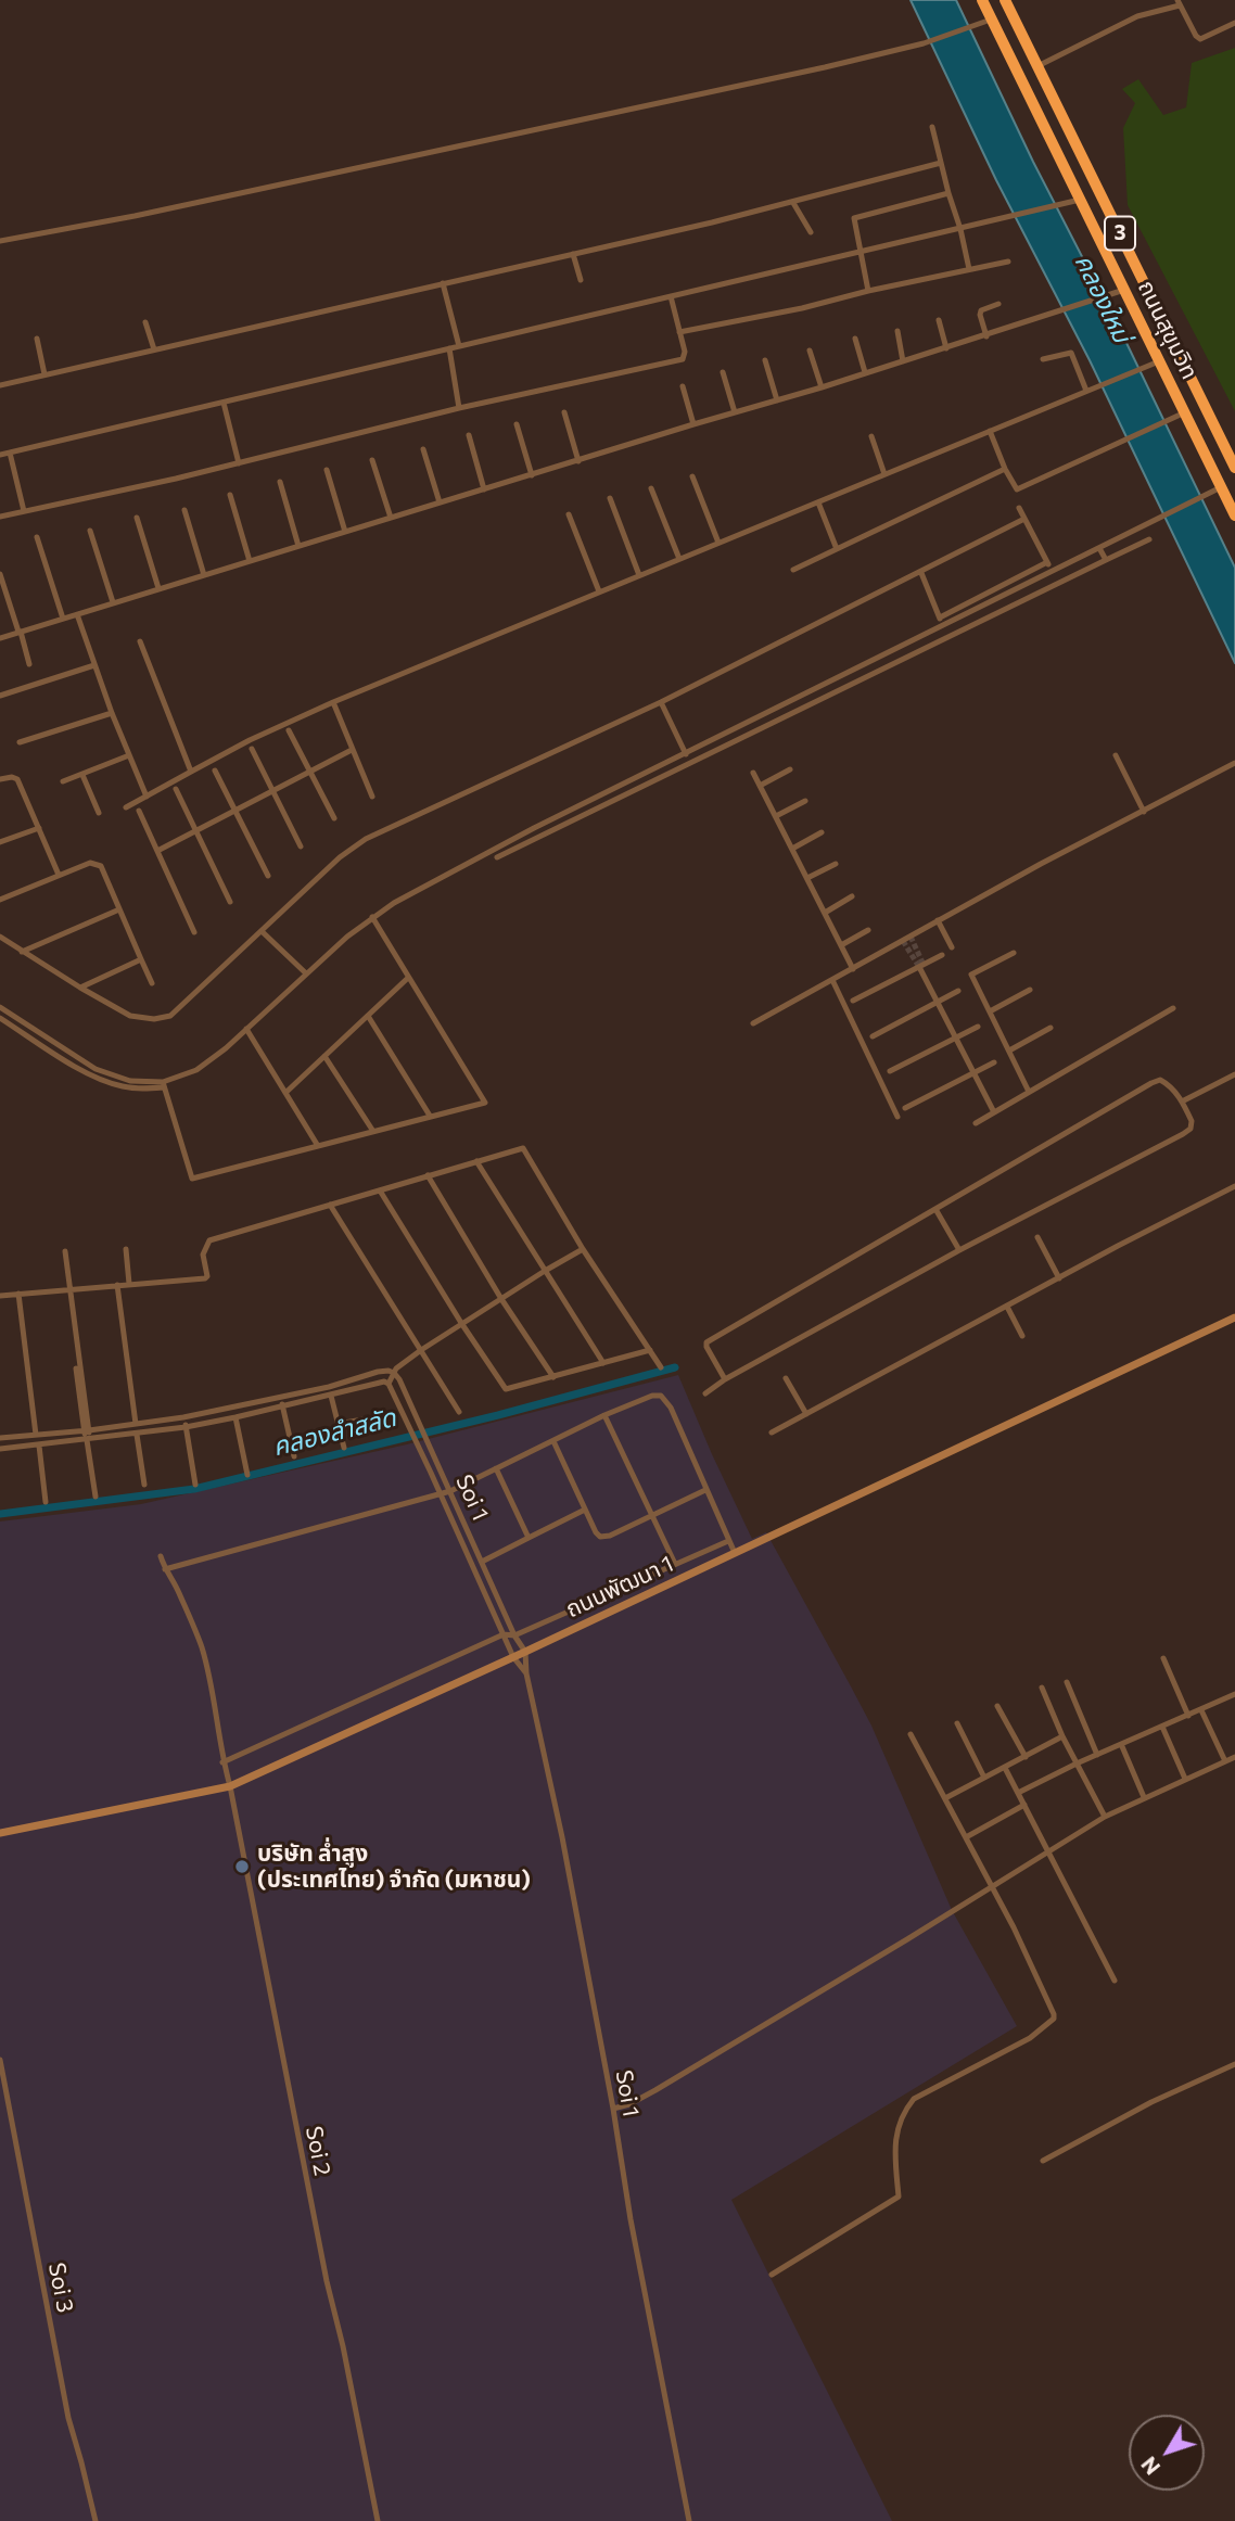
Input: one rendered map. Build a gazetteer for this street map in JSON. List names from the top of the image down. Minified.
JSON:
{"streets":{"highway":["3","ถนนสุขุมวิท"],"main road":["ถนนพัฒนา 1"],"street":["Soi 1","Soi 2","Soi 3"]},"crossings":[["Soi 1","ถนนพัฒนา 1"],["ถนนพัฒนา 1","Soi 2"]],"water":["คลองใหม่","คลองลำสลัด"],"places":["บริษัท ล่ำสูง (ประเทศไทย) จำกัด (มหาชน)"],"north":"bottom left"}
